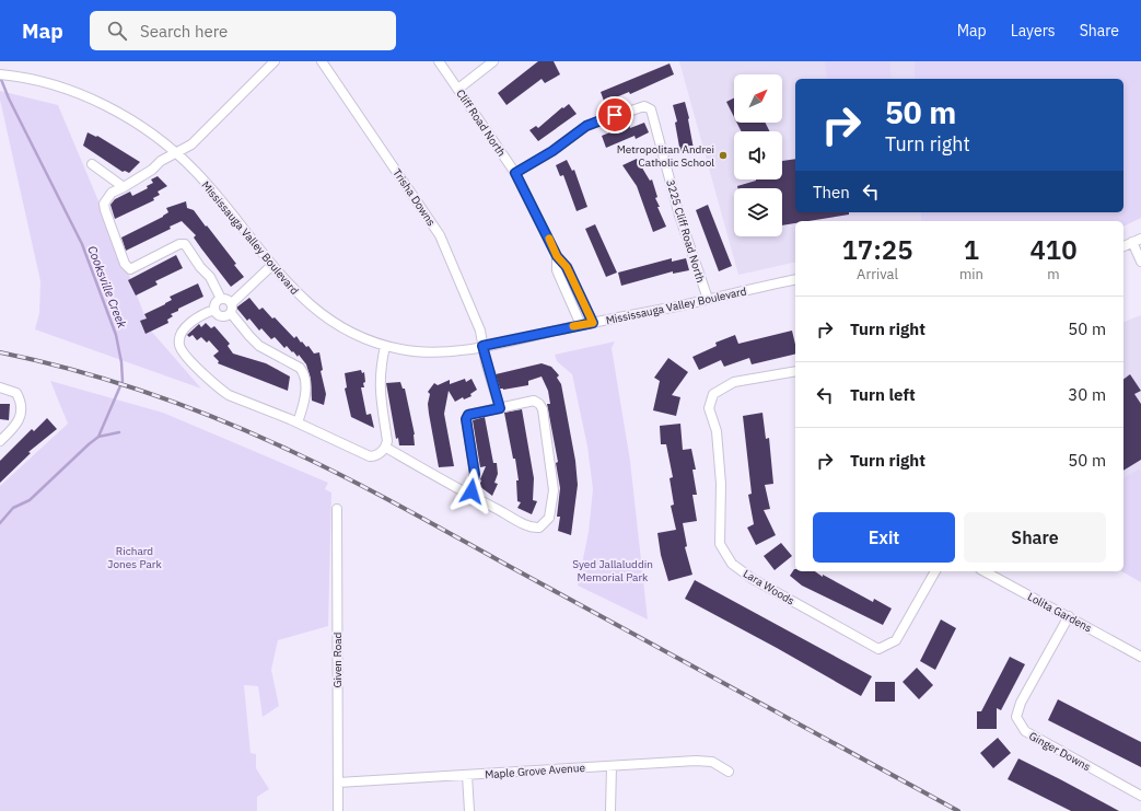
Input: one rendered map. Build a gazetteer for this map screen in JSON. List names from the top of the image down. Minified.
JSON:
{"streets":{"street":["Cliff Road North","Trisha Downs","3225 Cliff Road North","Mississauga Valley Boulevard","Lara Woods","Lolita Gardens","Given Road","Ginger Downs","Maple Grove Avenue"]},"crossings":[["Cliff Road North","3225 Cliff Road North"],["Cliff Road North","Mississauga Valley Boulevard"],["Trisha Downs","Mississauga Valley Boulevard"],["3225 Cliff Road North","Mississauga Valley Boulevard"],["Lolita Gardens","Ginger Downs"],["Given Road","Maple Grove Avenue"]],"water":["Cooksville Creek"],"parks":["Richard Jones Park","Syed Jallaluddin Memorial Park"],"places":["Metropolitan Andrei Catholic School"],"north":"top right","page":{"header":"Map","search":"Search here","nav":["Map","Layers","Share"],"turn":["50 m","Turn right"],"then":"Then","eta":["17:25","Arrival","1","min","410","m"],"list":[{"name":"Turn right","value":"50 m"},{"name":"Turn left","value":"30 m"},{"name":"Turn right","value":"50 m"}],"buttons":["Exit","Share"]}}
